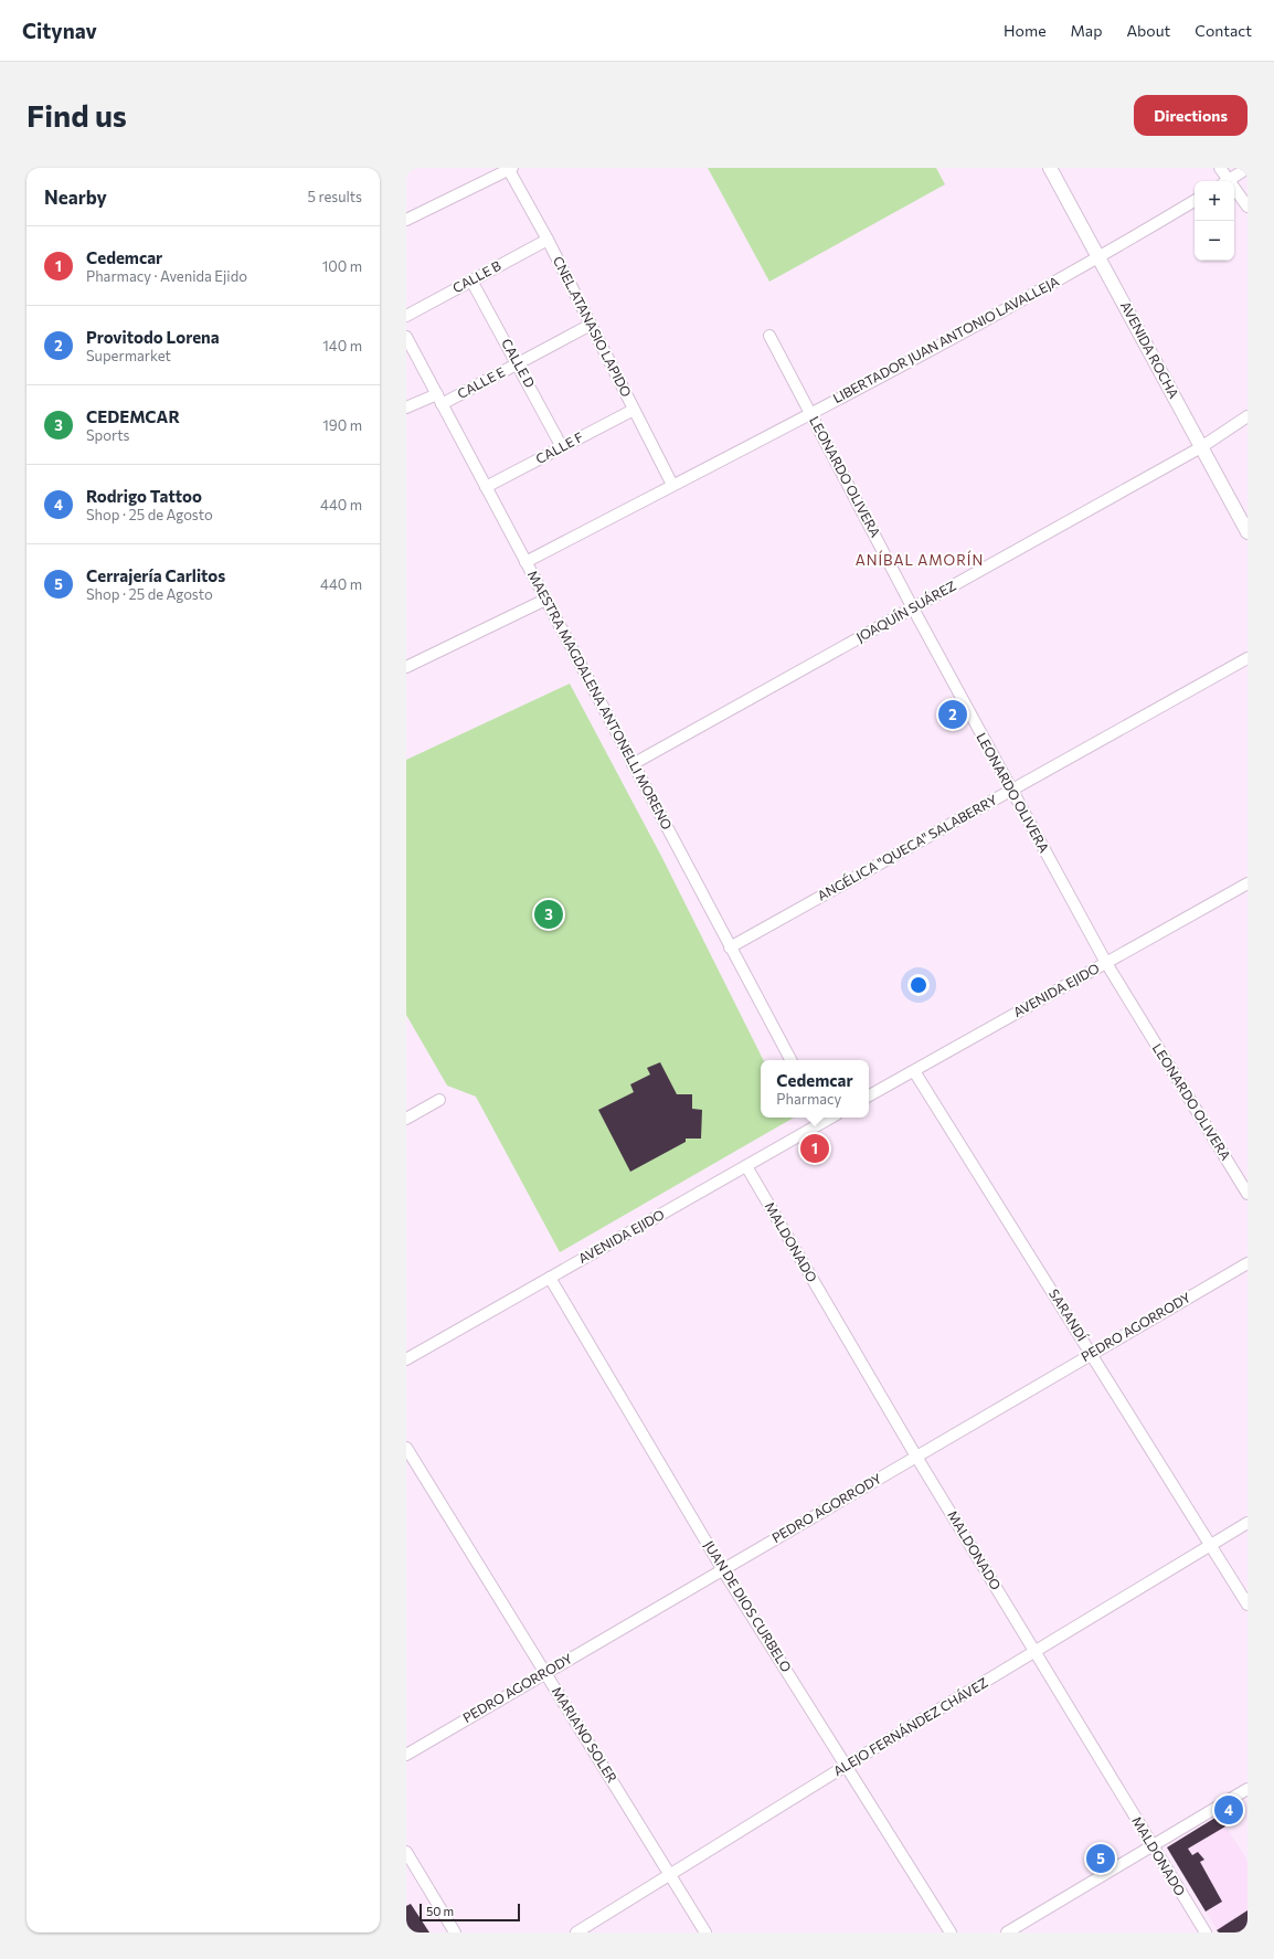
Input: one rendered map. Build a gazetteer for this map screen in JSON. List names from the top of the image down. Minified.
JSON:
{"streets":{"street":["CALLE B","CNEL.ATANASIO LAPIDO","LIBERTADOR JUAN ANTONIO LAVALLEJA","AVENIDA ROCHA","CALLE D","CALLE E","CALLE F","LEONARDO OLIVERA","JOAQUÍN SUÁREZ","MAESTRA MAGDALENA ANTONELLI MORENO","ANGÉLICA \"QUECA\" SALABERRY","AVENIDA EJIDO","MALDONADO","SARANDÍ","PEDRO AGORRODY","JUAN DE DIOS CURBELO","ALEJO FERNÁNDEZ CHÁVEZ","MARIANO SOLER"]},"crossings":[["CALLE B","CNEL.ATANASIO LAPIDO"],["CALLE B","CALLE D"],["CNEL.ATANASIO LAPIDO","LIBERTADOR JUAN ANTONIO LAVALLEJA"],["CNEL.ATANASIO LAPIDO","CALLE E"],["CNEL.ATANASIO LAPIDO","CALLE F"],["LIBERTADOR JUAN ANTONIO LAVALLEJA","AVENIDA ROCHA"],["LIBERTADOR JUAN ANTONIO LAVALLEJA","LEONARDO OLIVERA"],["LIBERTADOR JUAN ANTONIO LAVALLEJA","MAESTRA MAGDALENA ANTONELLI MORENO"],["AVENIDA ROCHA","JOAQUÍN SUÁREZ"],["CALLE D","CALLE E"],["CALLE D","CALLE F"],["CALLE E","MAESTRA MAGDALENA ANTONELLI MORENO"],["CALLE F","MAESTRA MAGDALENA ANTONELLI MORENO"],["LEONARDO OLIVERA","JOAQUÍN SUÁREZ"],["LEONARDO OLIVERA","ANGÉLICA \"QUECA\" SALABERRY"],["LEONARDO OLIVERA","AVENIDA EJIDO"],["JOAQUÍN SUÁREZ","MAESTRA MAGDALENA ANTONELLI MORENO"],["MAESTRA MAGDALENA ANTONELLI MORENO","ANGÉLICA \"QUECA\" SALABERRY"],["AVENIDA EJIDO","MALDONADO"],["AVENIDA EJIDO","SARANDÍ"],["AVENIDA EJIDO","JUAN DE DIOS CURBELO"],["MALDONADO","PEDRO AGORRODY"],["MALDONADO","ALEJO FERNÁNDEZ CHÁVEZ"],["SARANDÍ","PEDRO AGORRODY"],["SARANDÍ","ALEJO FERNÁNDEZ CHÁVEZ"],["PEDRO AGORRODY","JUAN DE DIOS CURBELO"],["PEDRO AGORRODY","MARIANO SOLER"],["JUAN DE DIOS CURBELO","ALEJO FERNÁNDEZ CHÁVEZ"],["ALEJO FERNÁNDEZ CHÁVEZ","MARIANO SOLER"]],"districts":["ANÍBAL AMORÍN"],"scale_bar":"50 m","page":{"header":"Citynav","nav":["Home","Map","About","Contact"],"buttons":"Directions","title":"Find us","heading":["Nearby","5 results"],"map_buttons":["+","−"],"list":[{"mark":"1","name":"Cedemcar","note":"Pharmacy · Avenida Ejido","value":"100 m"},{"mark":"2","name":"Provitodo Lorena","note":"Supermarket","value":"140 m"},{"mark":"3","name":"CEDEMCAR","note":"Sports","value":"190 m"},{"mark":"4","name":"Rodrigo Tattoo","note":"Shop · 25 de Agosto","value":"440 m"},{"mark":"5","name":"Cerrajería Carlitos","note":"Shop · 25 de Agosto","value":"440 m"}],"pins":["2","3","1","4","5"],"popup":["Cedemcar","Pharmacy"],"scale":"50 m"}}
